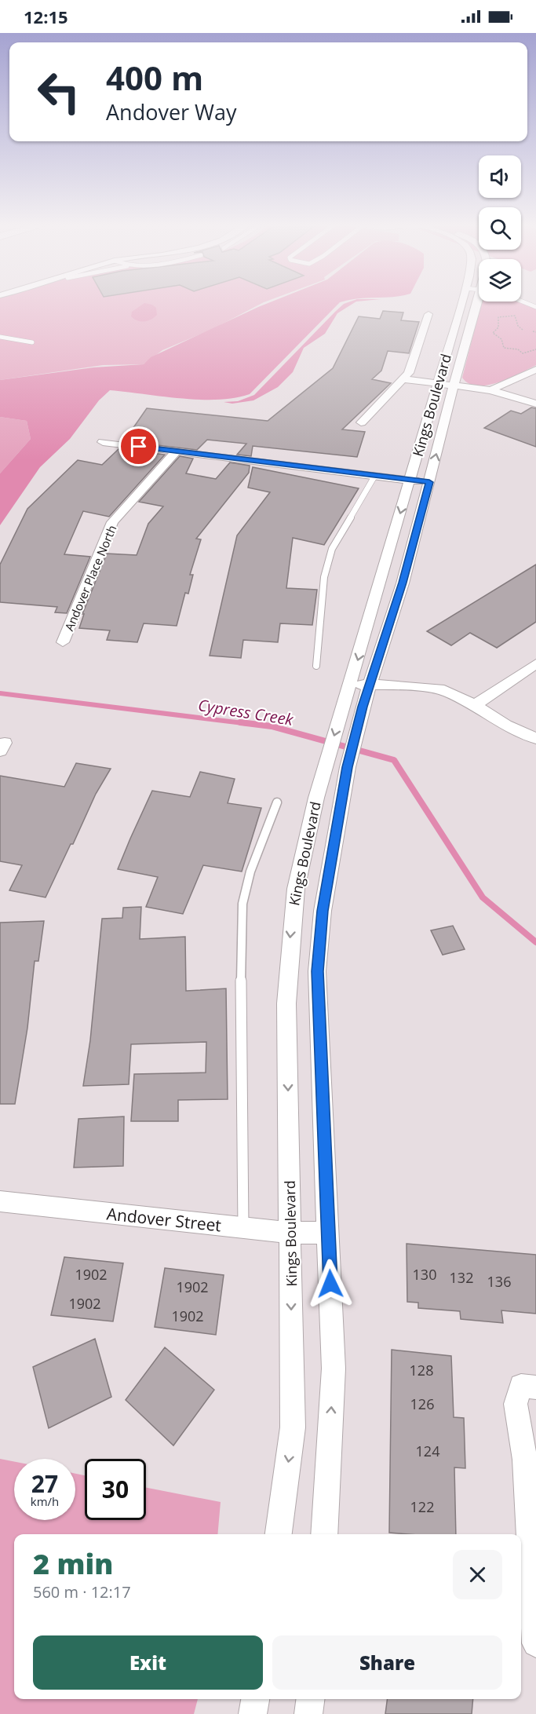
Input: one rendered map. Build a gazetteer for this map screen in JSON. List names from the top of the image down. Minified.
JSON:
{"streets":{"street":["Kings Boulevard","Andover Place North","Andover Street"]},"crossings":[["Kings Boulevard","Andover Street"]],"water":["Cypress Creek"],"house_numbers":["1902","130","132","136","1902","1902","1902","128","126","124","122"],"page":{"status":"12:15","turn":["400 m","Andover Way"],"speed":"27 km/h","limit":"30","heading":["2 min","560 m · 12:17"],"buttons":["Exit","Share"]}}
